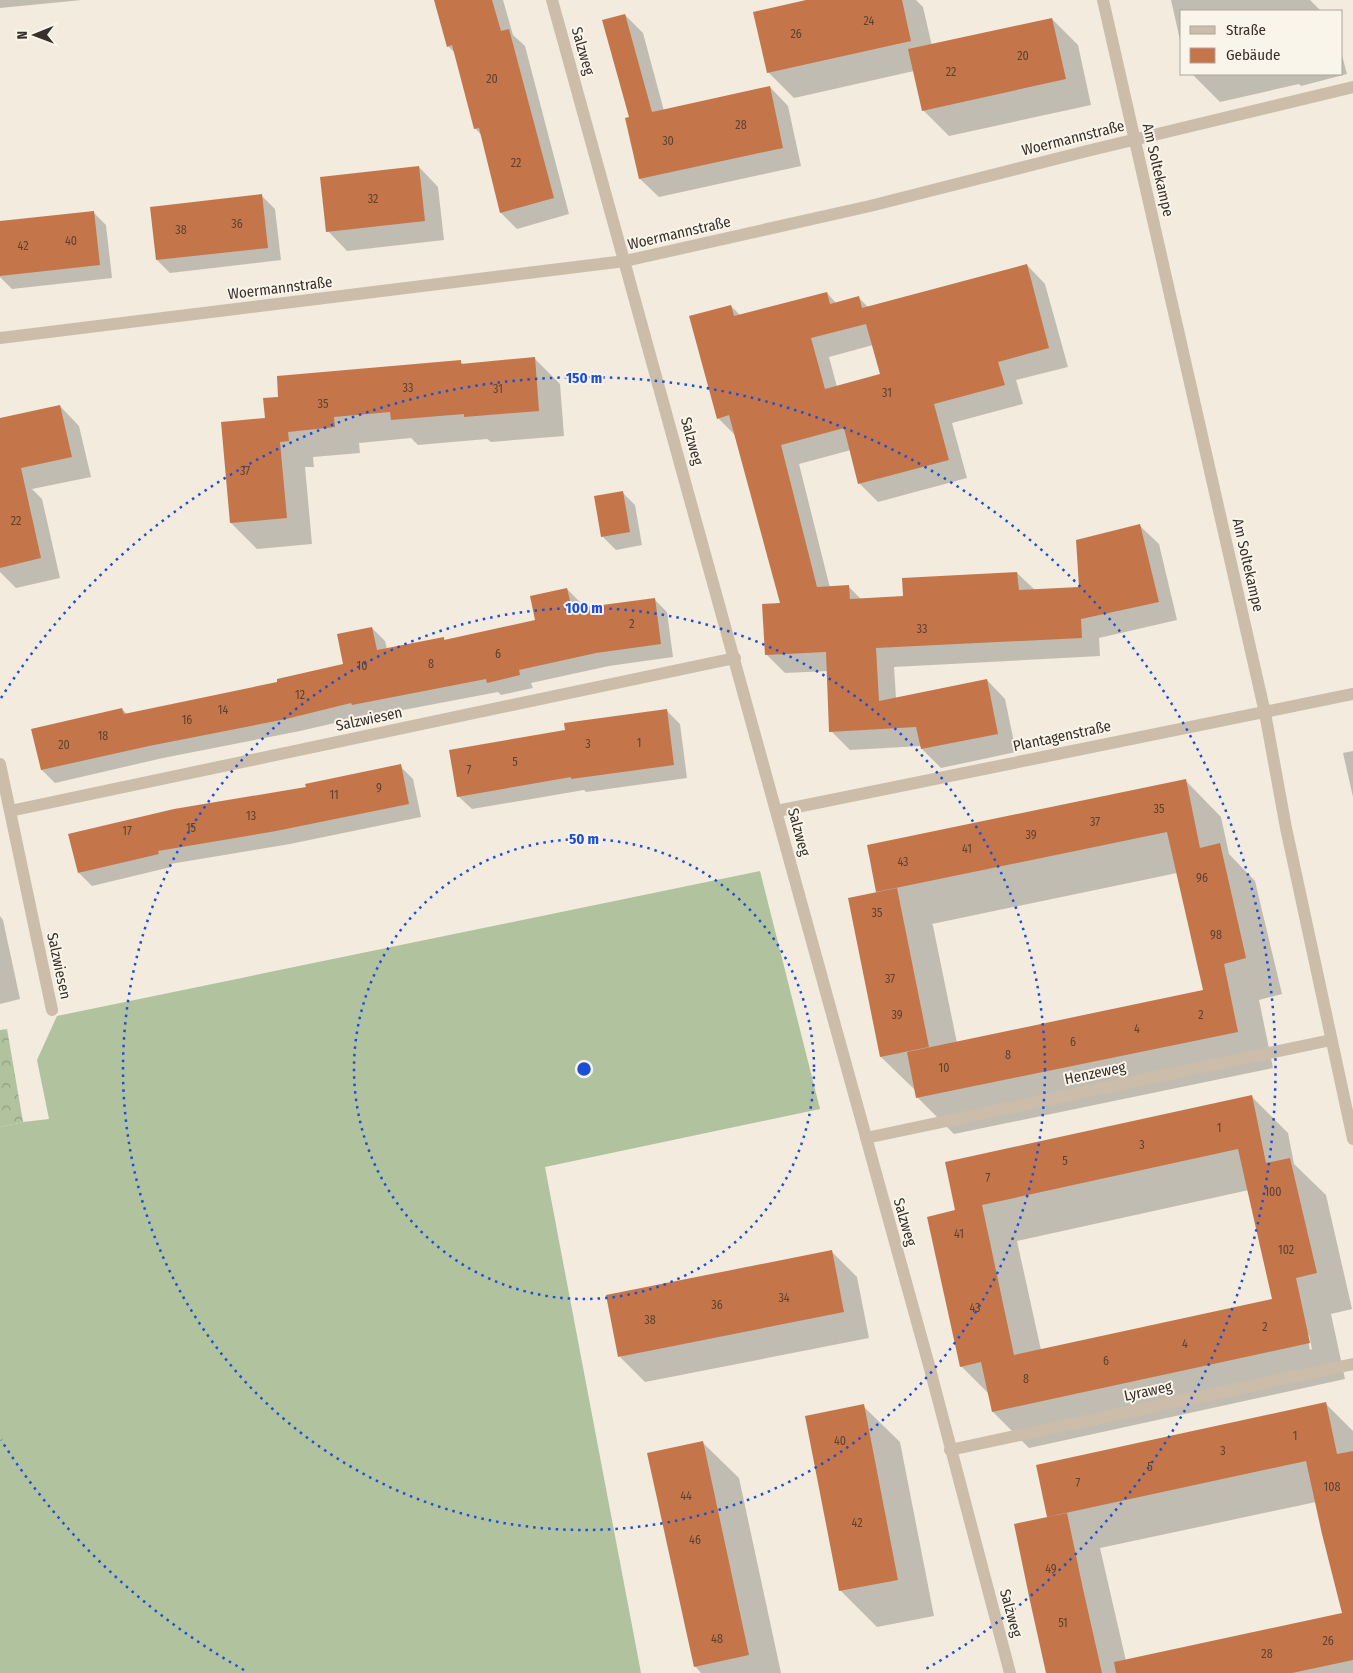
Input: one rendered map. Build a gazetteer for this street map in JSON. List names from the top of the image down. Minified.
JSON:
{"streets":{"street":["Salzweg","Woermannstraße","Am Soltekampe","Salzwiesen","Plantagenstraße","Henzeweg","Lyraweg"]},"crossings":[["Salzweg","Woermannstraße"],["Salzweg","Salzwiesen"],["Salzweg","Plantagenstraße"],["Salzweg","Henzeweg"],["Salzweg","Lyraweg"],["Woermannstraße","Am Soltekampe"],["Am Soltekampe","Plantagenstraße"],["Am Soltekampe","Henzeweg"]],"house_numbers":["24","26","20","22","20","28","30","22","32","36","38","40","42","33","31","31","35","37","22","2","33","6","8","10","12","14","16","18","1","3","20","5","7","9","11","35","13","37","15","17","39","41","43","96","35","98","37","39","2","4","6","8","10","1","3","5","7","100","41","102","34","36","43","38","2","4","6","8","1","40","3","5","7","108","44","42","46","49","51","48","26","28"],"legend":["Straße","Gebäude"],"north":"left","rings":["150 m","100 m","50 m"]}
